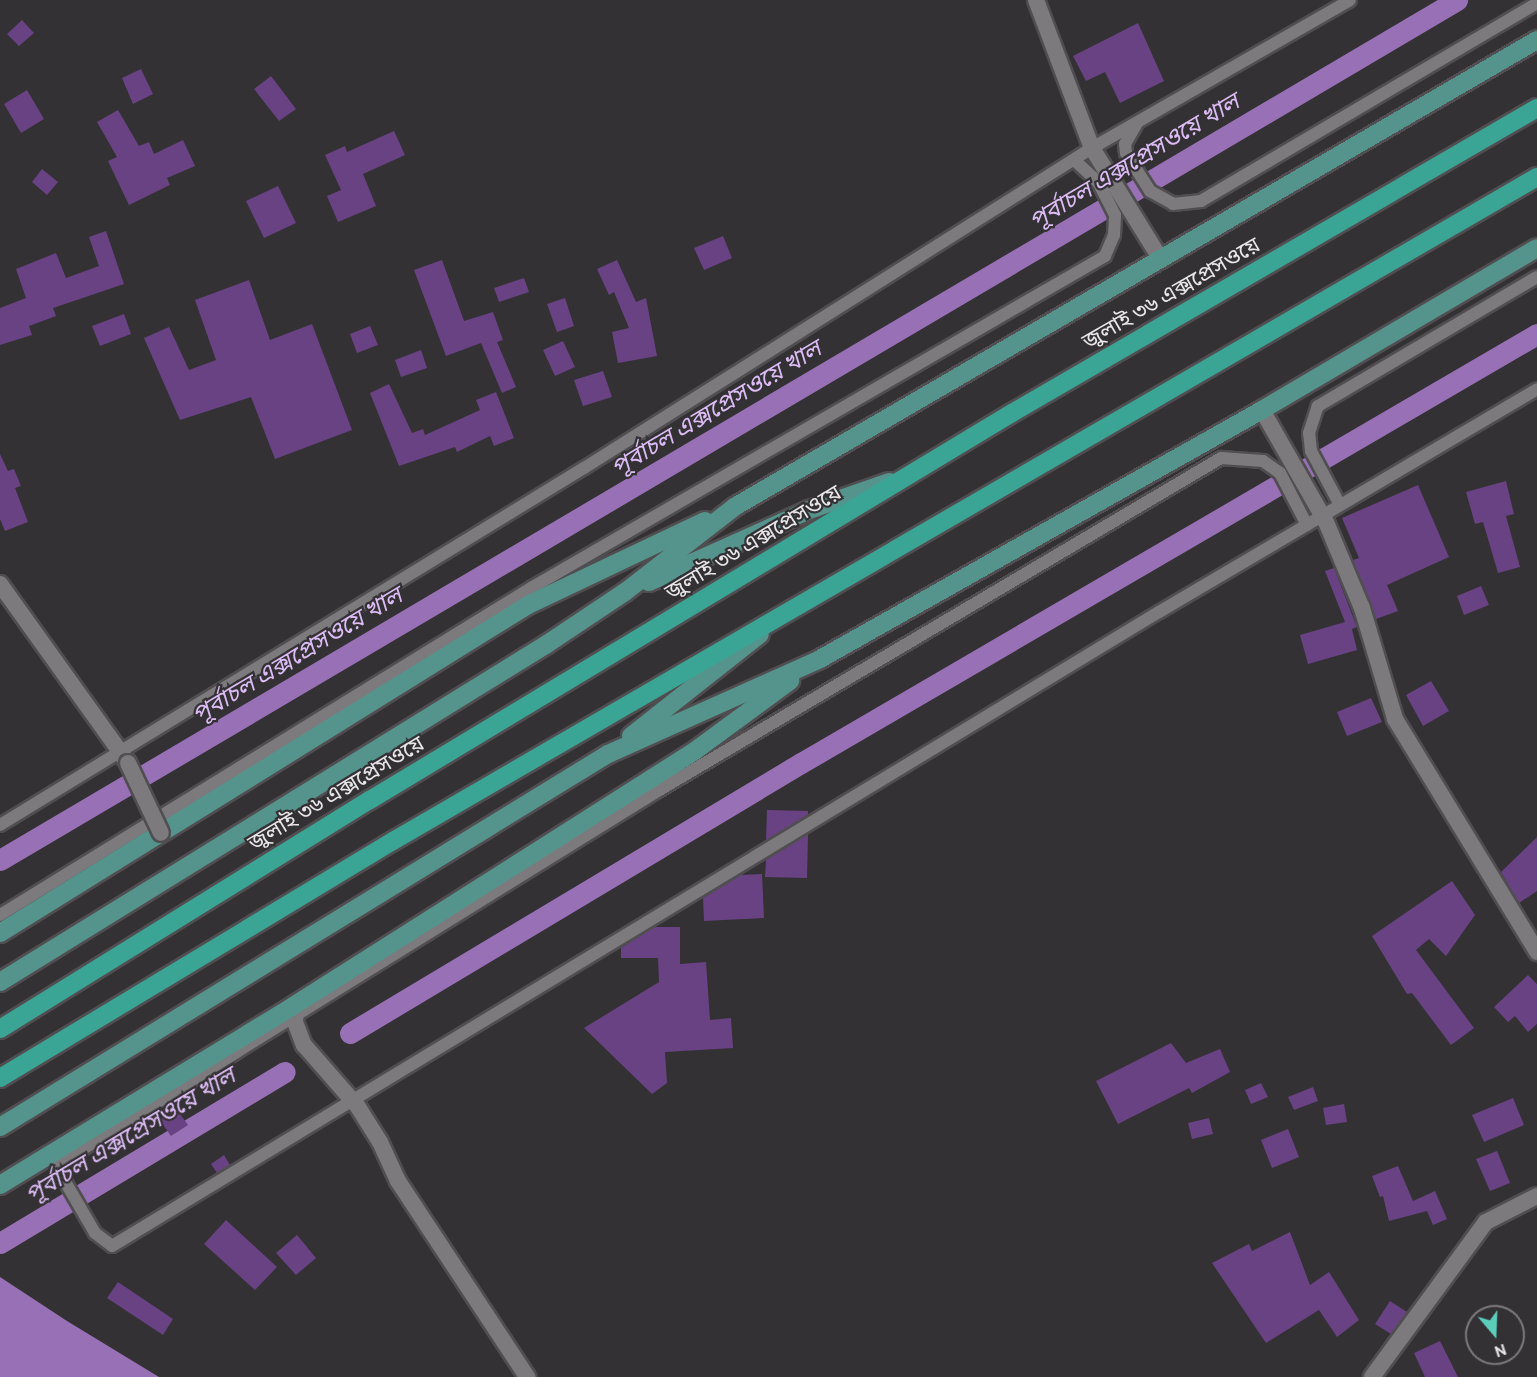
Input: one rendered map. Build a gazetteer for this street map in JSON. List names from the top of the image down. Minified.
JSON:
{"streets":{"highway":["জুলাই ৩৬ এক্সপ্রেসওয়ে"]},"water":["পূর্বাচল এক্সপ্রেসওয়ে খাল"],"north":"bottom"}
